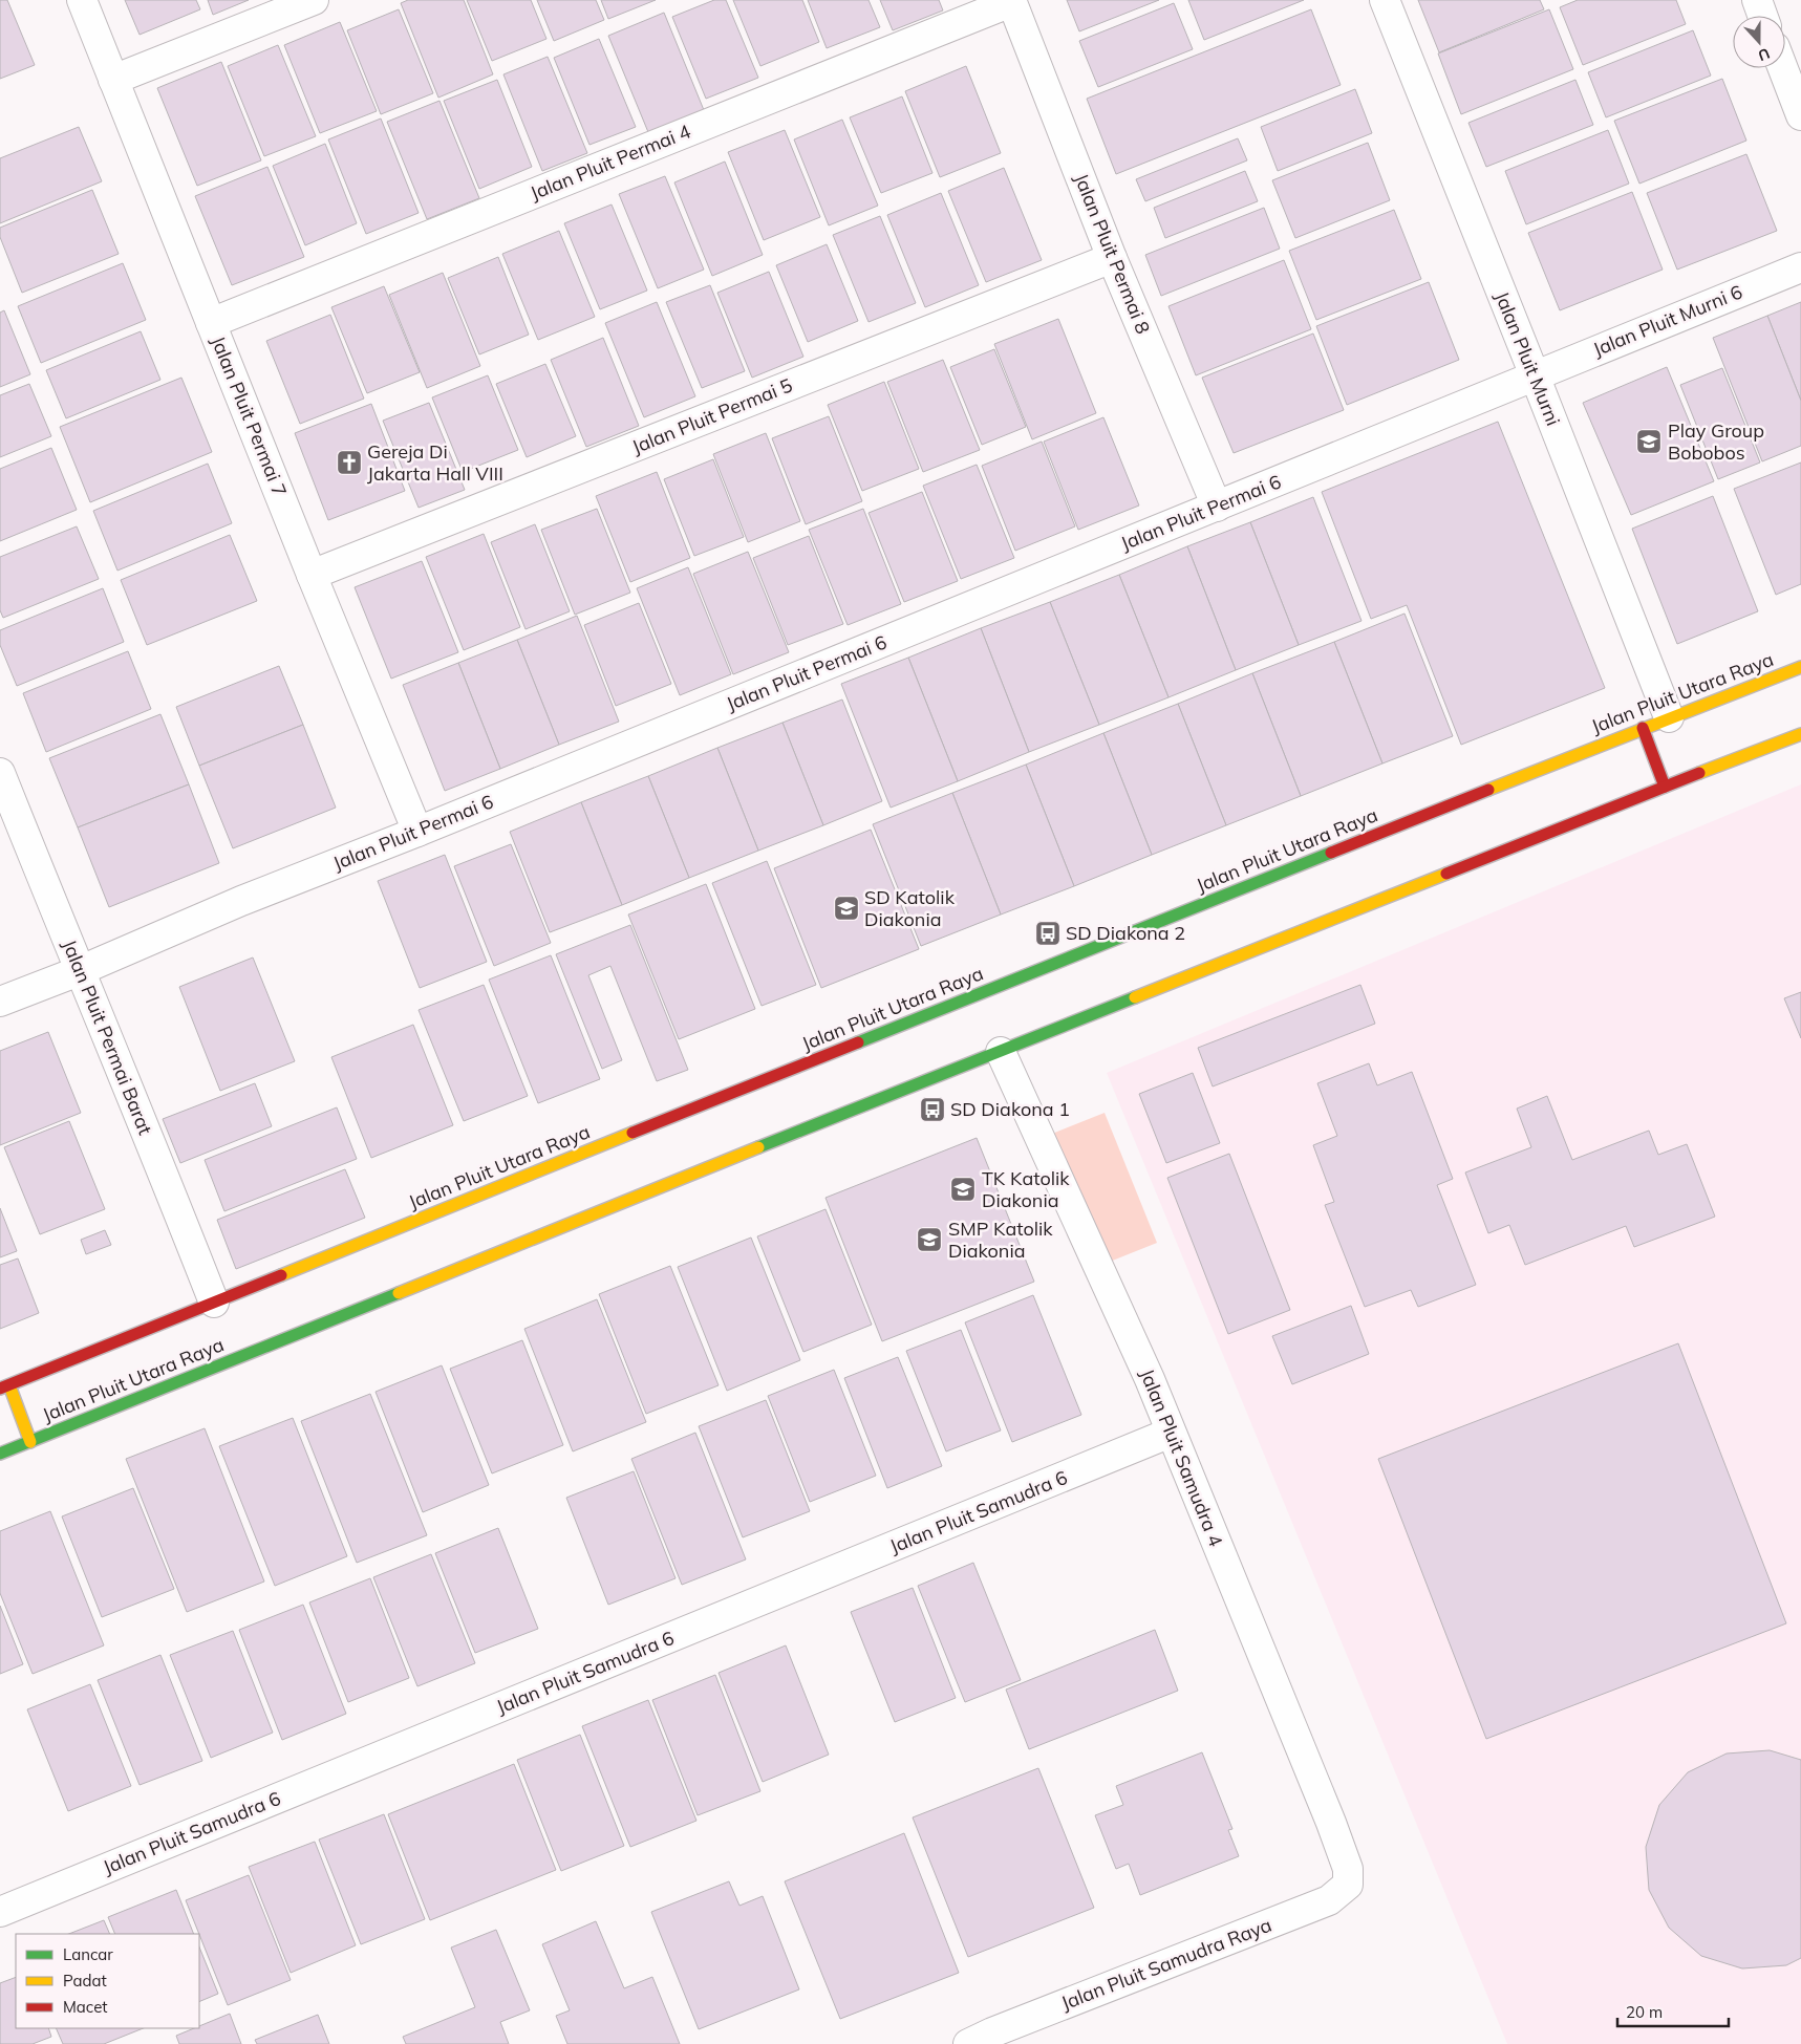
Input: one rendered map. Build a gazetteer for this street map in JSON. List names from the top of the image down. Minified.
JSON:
{"streets":{"street":["Jalan Pluit Permai 4","Jalan Pluit Permai 8","Jalan Pluit Murni 6","Jalan Pluit Murni","Jalan Pluit Permai 7","Jalan Pluit Permai 5","Jalan Pluit Permai 6","Jalan Pluit Utara Raya","Jalan Pluit Permai Barat","Jalan Pluit Samudra 4","Jalan Pluit Samudra 6","Jalan Pluit Samudra Raya"]},"crossings":[["Jalan Pluit Permai 4","Jalan Pluit Permai 8"],["Jalan Pluit Permai 4","Jalan Pluit Permai 7"],["Jalan Pluit Permai 8","Jalan Pluit Permai 5"],["Jalan Pluit Permai 8","Jalan Pluit Permai 6"],["Jalan Pluit Murni 6","Jalan Pluit Murni"],["Jalan Pluit Murni 6","Jalan Pluit Permai 6"],["Jalan Pluit Murni","Jalan Pluit Permai 6"],["Jalan Pluit Murni","Jalan Pluit Utara Raya"],["Jalan Pluit Permai 7","Jalan Pluit Permai 5"],["Jalan Pluit Permai 7","Jalan Pluit Permai 6"],["Jalan Pluit Permai 6","Jalan Pluit Permai Barat"],["Jalan Pluit Utara Raya","Jalan Pluit Permai Barat"],["Jalan Pluit Utara Raya","Jalan Pluit Samudra 4"],["Jalan Pluit Samudra 4","Jalan Pluit Samudra 6"],["Jalan Pluit Samudra 4","Jalan Pluit Samudra Raya"]],"places":{"school or university":["Play Group Bobobos","SD Katolik Diakonia","TK Katolik Diakonia","SMP Katolik Diakonia"],"church":["Gereja Di Jakarta Hall VIII"],"bus stop":["SD Diakona 2","SD Diakona 1"]},"legend":["Lancar","Padat","Macet"],"scale_bar":"20 m","north":"bottom"}
